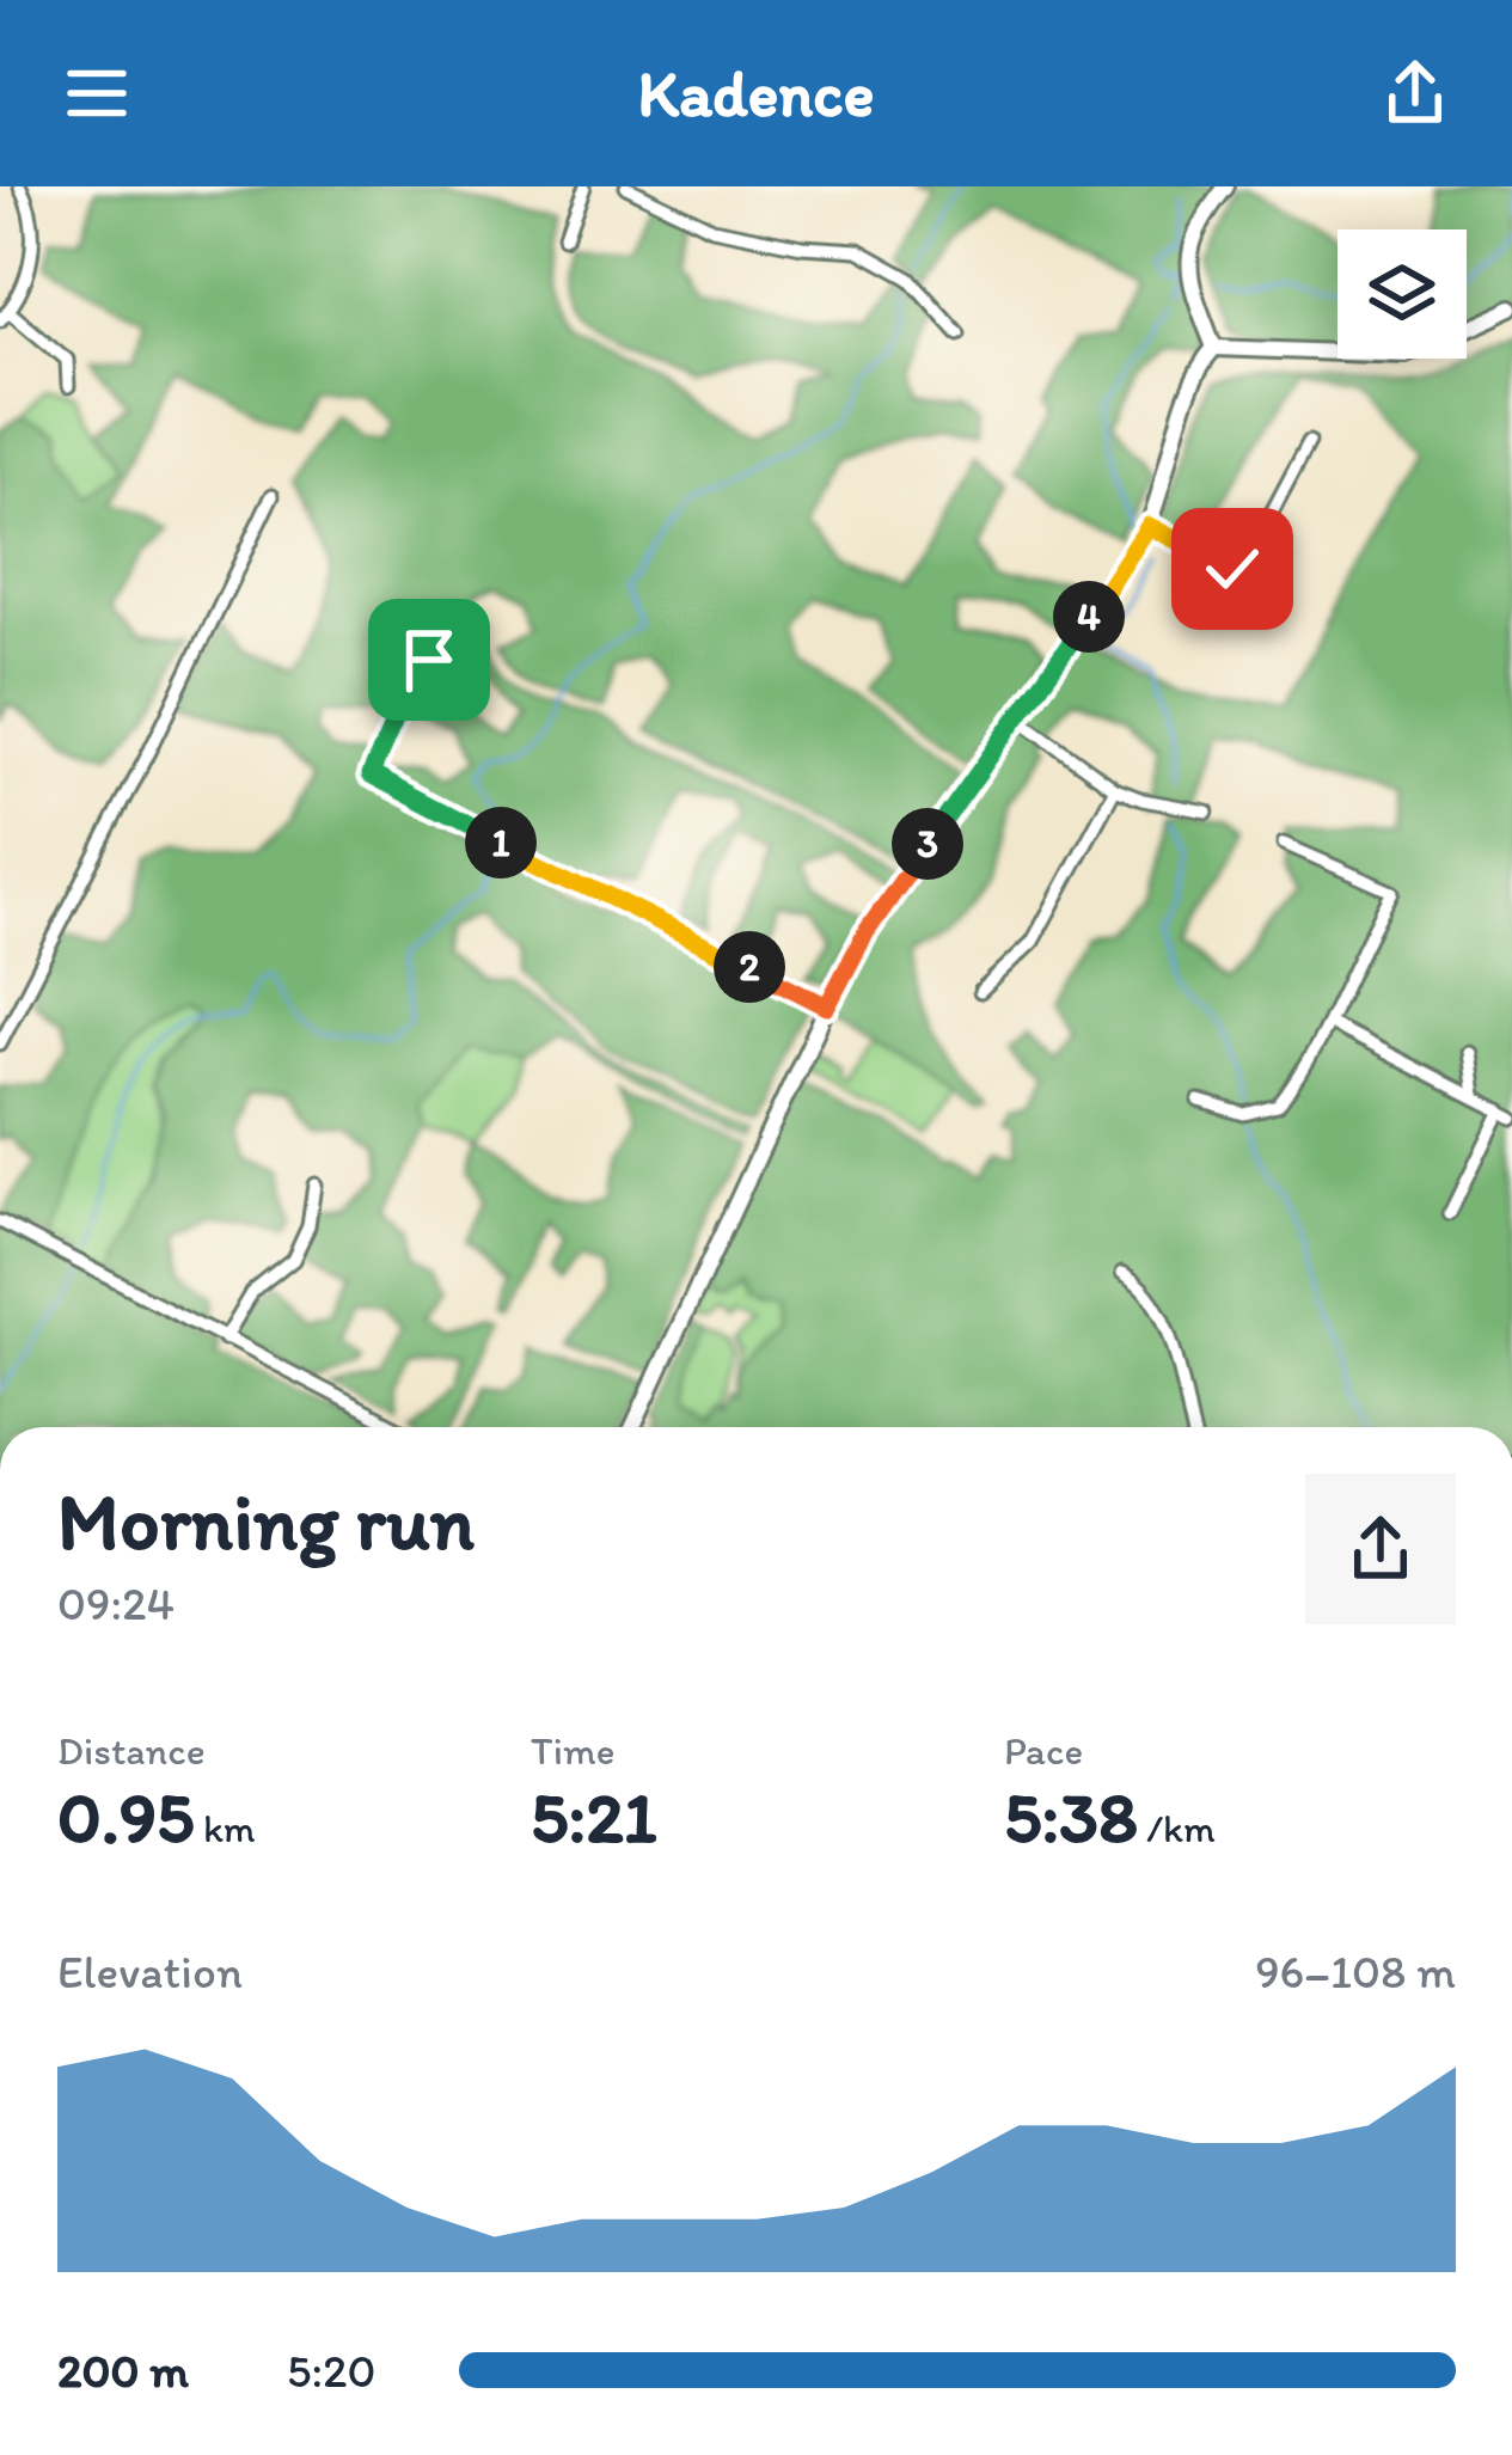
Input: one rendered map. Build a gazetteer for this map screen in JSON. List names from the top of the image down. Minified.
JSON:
{"page":{"header":"Kadence","pins":["4","1","3","2"],"heading":["Morning run","09:24"],"stats":[["Distance","0.95 km"],["Time","5:21"],["Pace","5:38 /km"]],"chart":["Elevation","96–108 m"],"list":[{"name":"200 m","note":"5:20"}]}}
